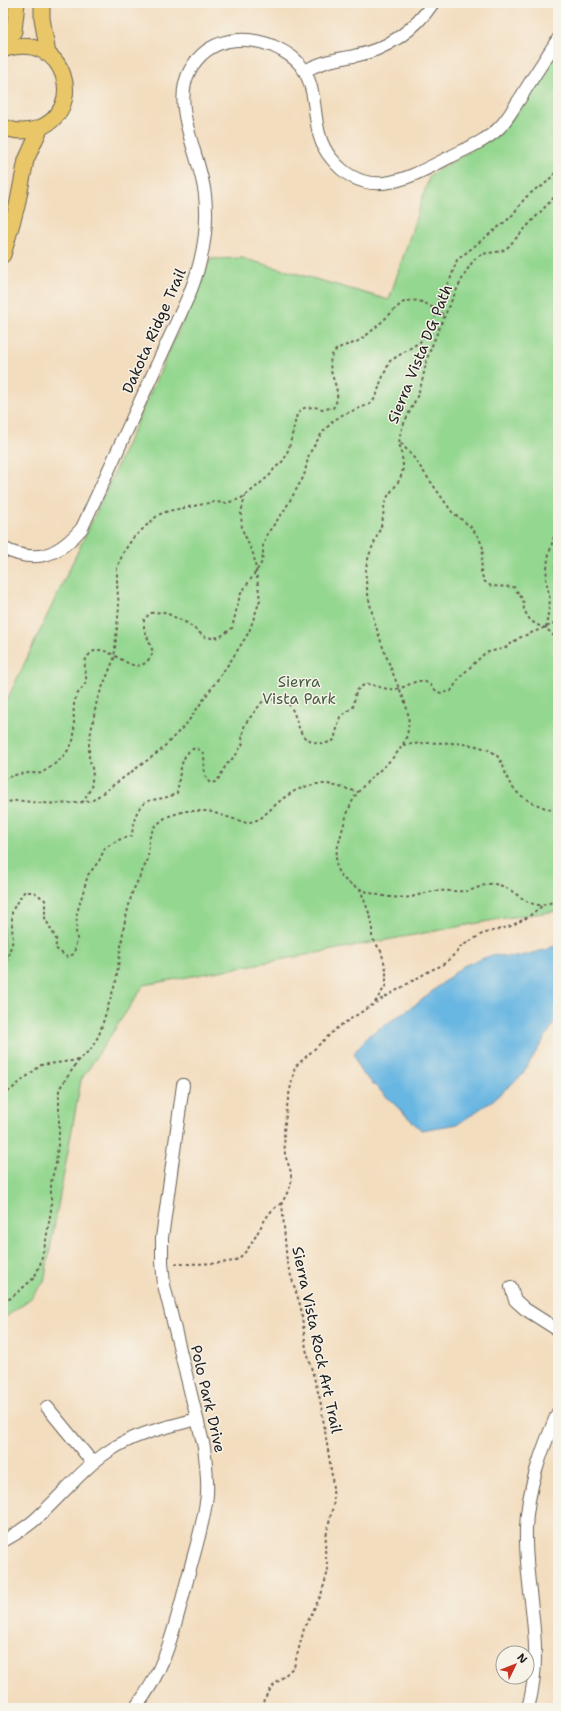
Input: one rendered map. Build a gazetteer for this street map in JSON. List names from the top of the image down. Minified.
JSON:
{"streets":{"street":["Dakota Ridge Trail","Polo Park Drive"],"path":["Sierra Vista DG Path","Sierra Vista Rock Art Trail"]},"parks":["Sierra Vista Park"],"north":"top right"}
